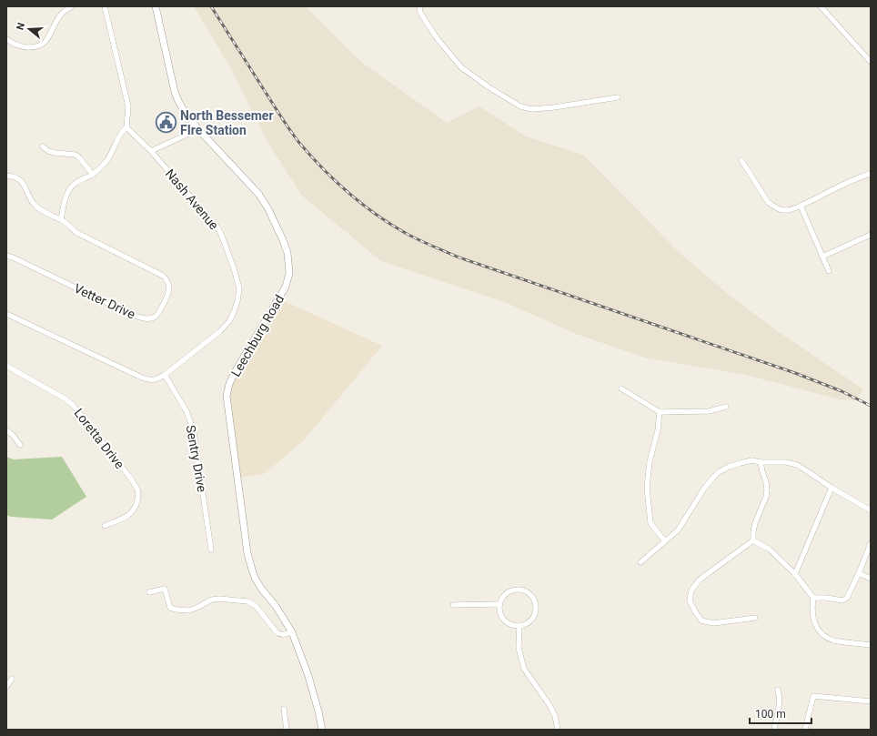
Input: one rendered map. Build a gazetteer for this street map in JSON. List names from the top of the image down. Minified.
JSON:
{"streets":{"street":["Nash Avenue","Vetter Drive","Leechburg Road","Loretta Drive","Sentry Drive"]},"crossings":[["Nash Avenue","Sentry Drive"]],"places":{"public building":["North Bessemer FIre Station"]},"scale_bar":"100 m","north":"left"}
